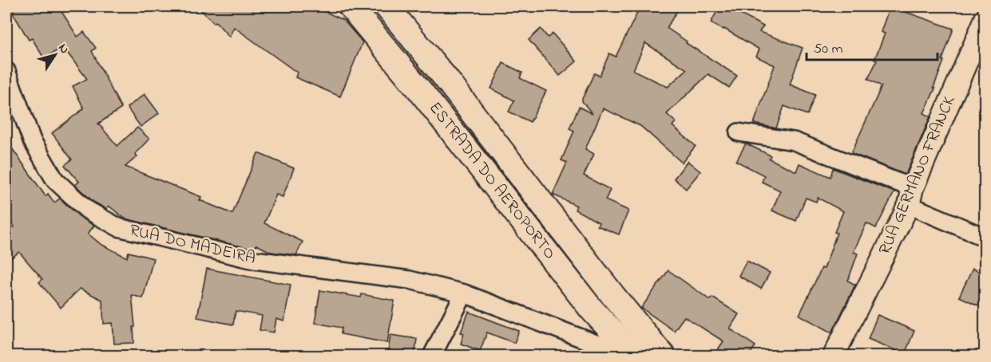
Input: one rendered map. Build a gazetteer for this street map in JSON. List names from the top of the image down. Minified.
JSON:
{"streets":{"main road":["ESTRADA DO AEROPORTO"],"street":["RUA GERMANO FRANCK","RUA DO MADEIRA"]},"crossings":[["ESTRADA DO AEROPORTO","RUA DO MADEIRA"]],"scale_bar":"50 m","north":"top right"}
